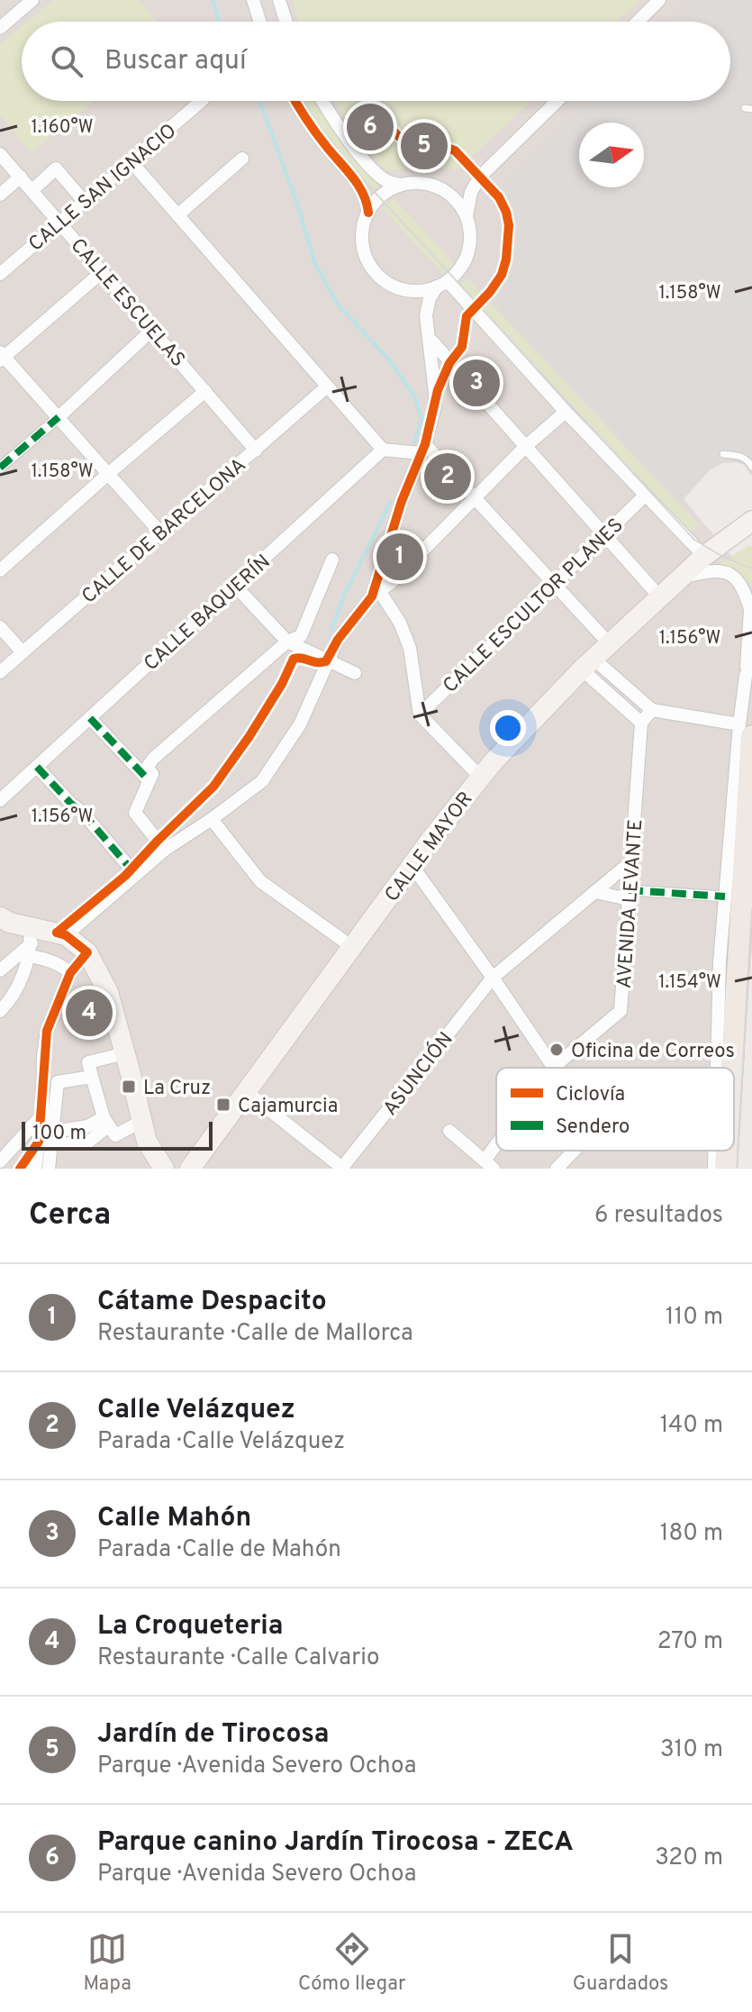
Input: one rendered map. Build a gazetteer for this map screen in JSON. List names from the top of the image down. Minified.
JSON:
{"streets":{"main road":["CALLE MAYOR"],"street":["CALLE SAN IGNACIO","CALLE ESCUELAS","CALLE DE BARCELONA","CALLE ESCULTOR PLANES","CALLE BAQUERÍN","AVENIDA LEVANTE","ASUNCIÓN"]},"crossings":[["CALLE SAN IGNACIO","CALLE ESCUELAS"],["CALLE ESCUELAS","CALLE DE BARCELONA"],["AVENIDA LEVANTE","ASUNCIÓN"]],"places":{"other":["Oficina de Correos"],"transit":["La Cruz","Cajamurcia"]},"legend":["Ciclovía","Sendero"],"scale_bar":"100 m","north":"right","page":{"search":"Buscar aquí","pins":["6","5","3","2","1","4"],"scale":"100 m","heading":["Cerca","6 resultados"],"list":[{"mark":"1","name":"Cátame Despacito","note":"Restaurante · Calle de Mallorca","value":"110 m"},{"mark":"2","name":"Calle Velázquez","note":"Parada · Calle Velázquez","value":"140 m"},{"mark":"3","name":"Calle Mahón","note":"Parada · Calle de Mahón","value":"180 m"},{"mark":"4","name":"La Croqueteria","note":"Restaurante · Calle Calvario","value":"270 m"},{"mark":"5","name":"Jardín de Tirocosa","note":"Parque · Avenida Severo Ochoa","value":"310 m"},{"mark":"6","name":"Parque canino Jardín Tirocosa - ZECA","note":"Parque · Avenida Severo Ochoa","value":"320 m"}],"nav":["Mapa","Cómo llegar","Guardados"]},"coordinates":["1.160°W","1.158°W","1.156°W","1.154°W"]}
